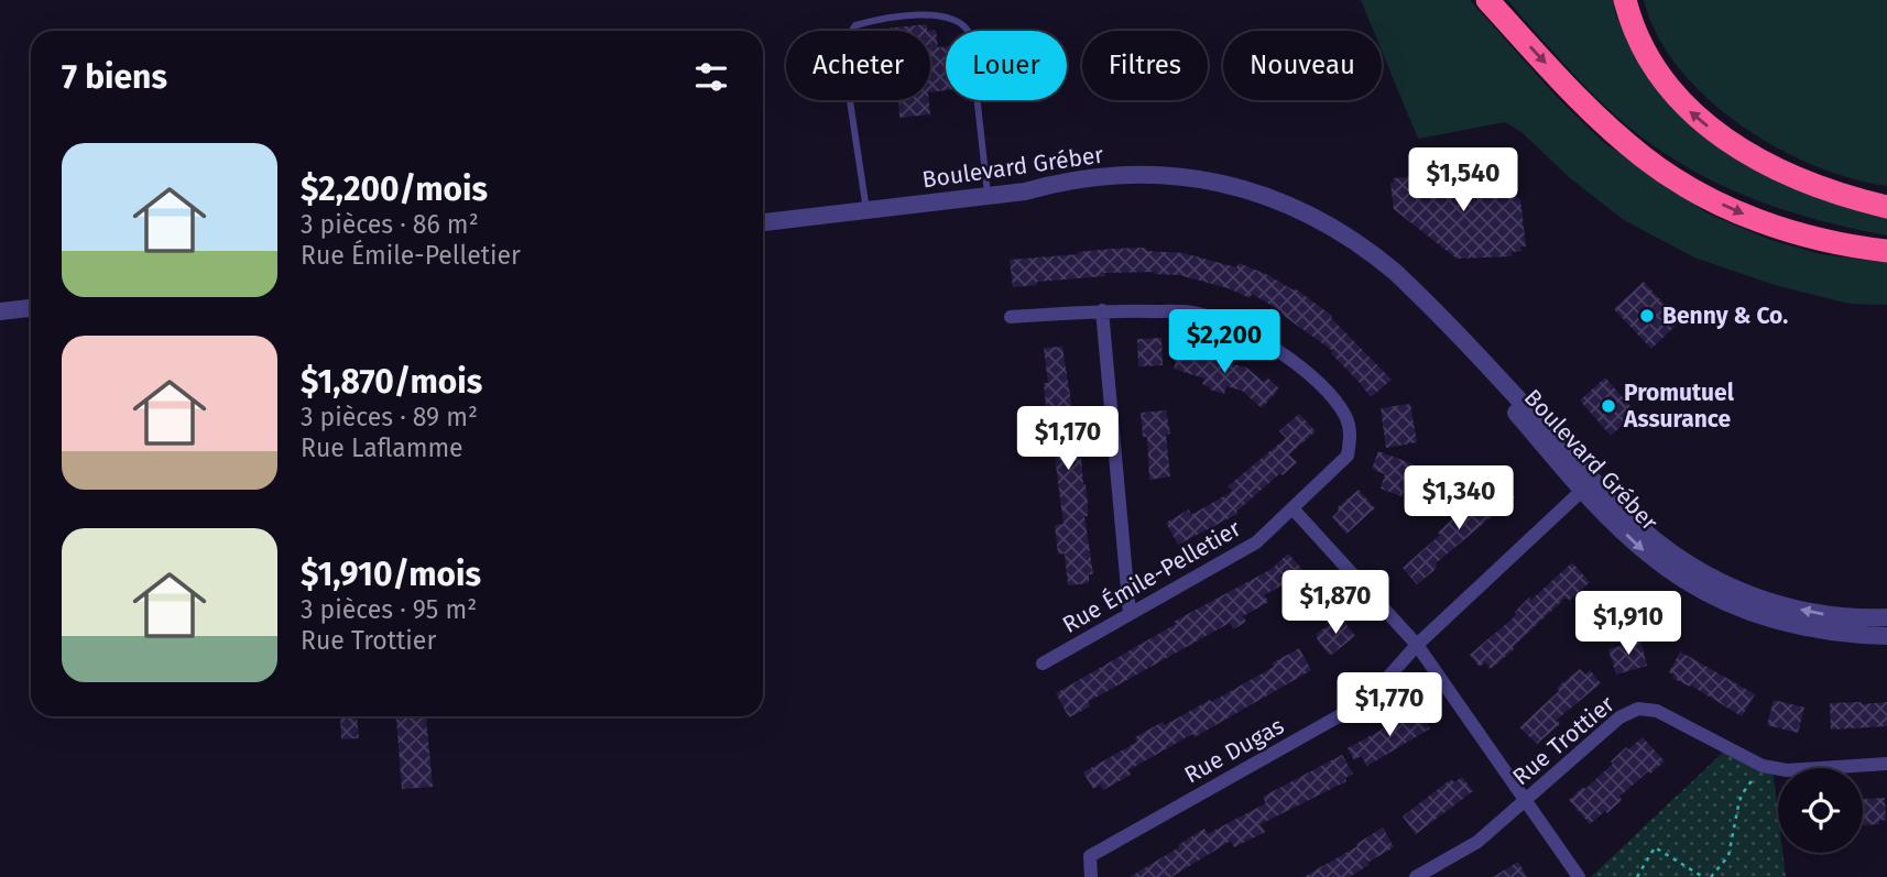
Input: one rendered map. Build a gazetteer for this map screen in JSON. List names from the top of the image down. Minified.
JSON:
{"streets":{"street":["Boulevard Gréber","Rue Émile-Pelletier","Rue Trottier","Rue Dugas"]},"crossings":[["Boulevard Gréber","Rue Dugas"]],"places":["Benny & Co.","Promutuel Assurance"],"page":{"chip":["Acheter","Louer","Filtres","Nouveau"],"heading":"7 biens","list":[{"name":"$2,200/mois","note":"3 pièces · 86 m² · Rue Émile-Pelletier"},{"name":"$1,870/mois","note":"3 pièces · 89 m² · Rue Laflamme"},{"name":"$1,910/mois","note":"3 pièces · 95 m² · Rue Trottier"}],"price":["$1,540","$2,200","$1,170","$1,340","$1,870","$1,910","$1,770"]}}
